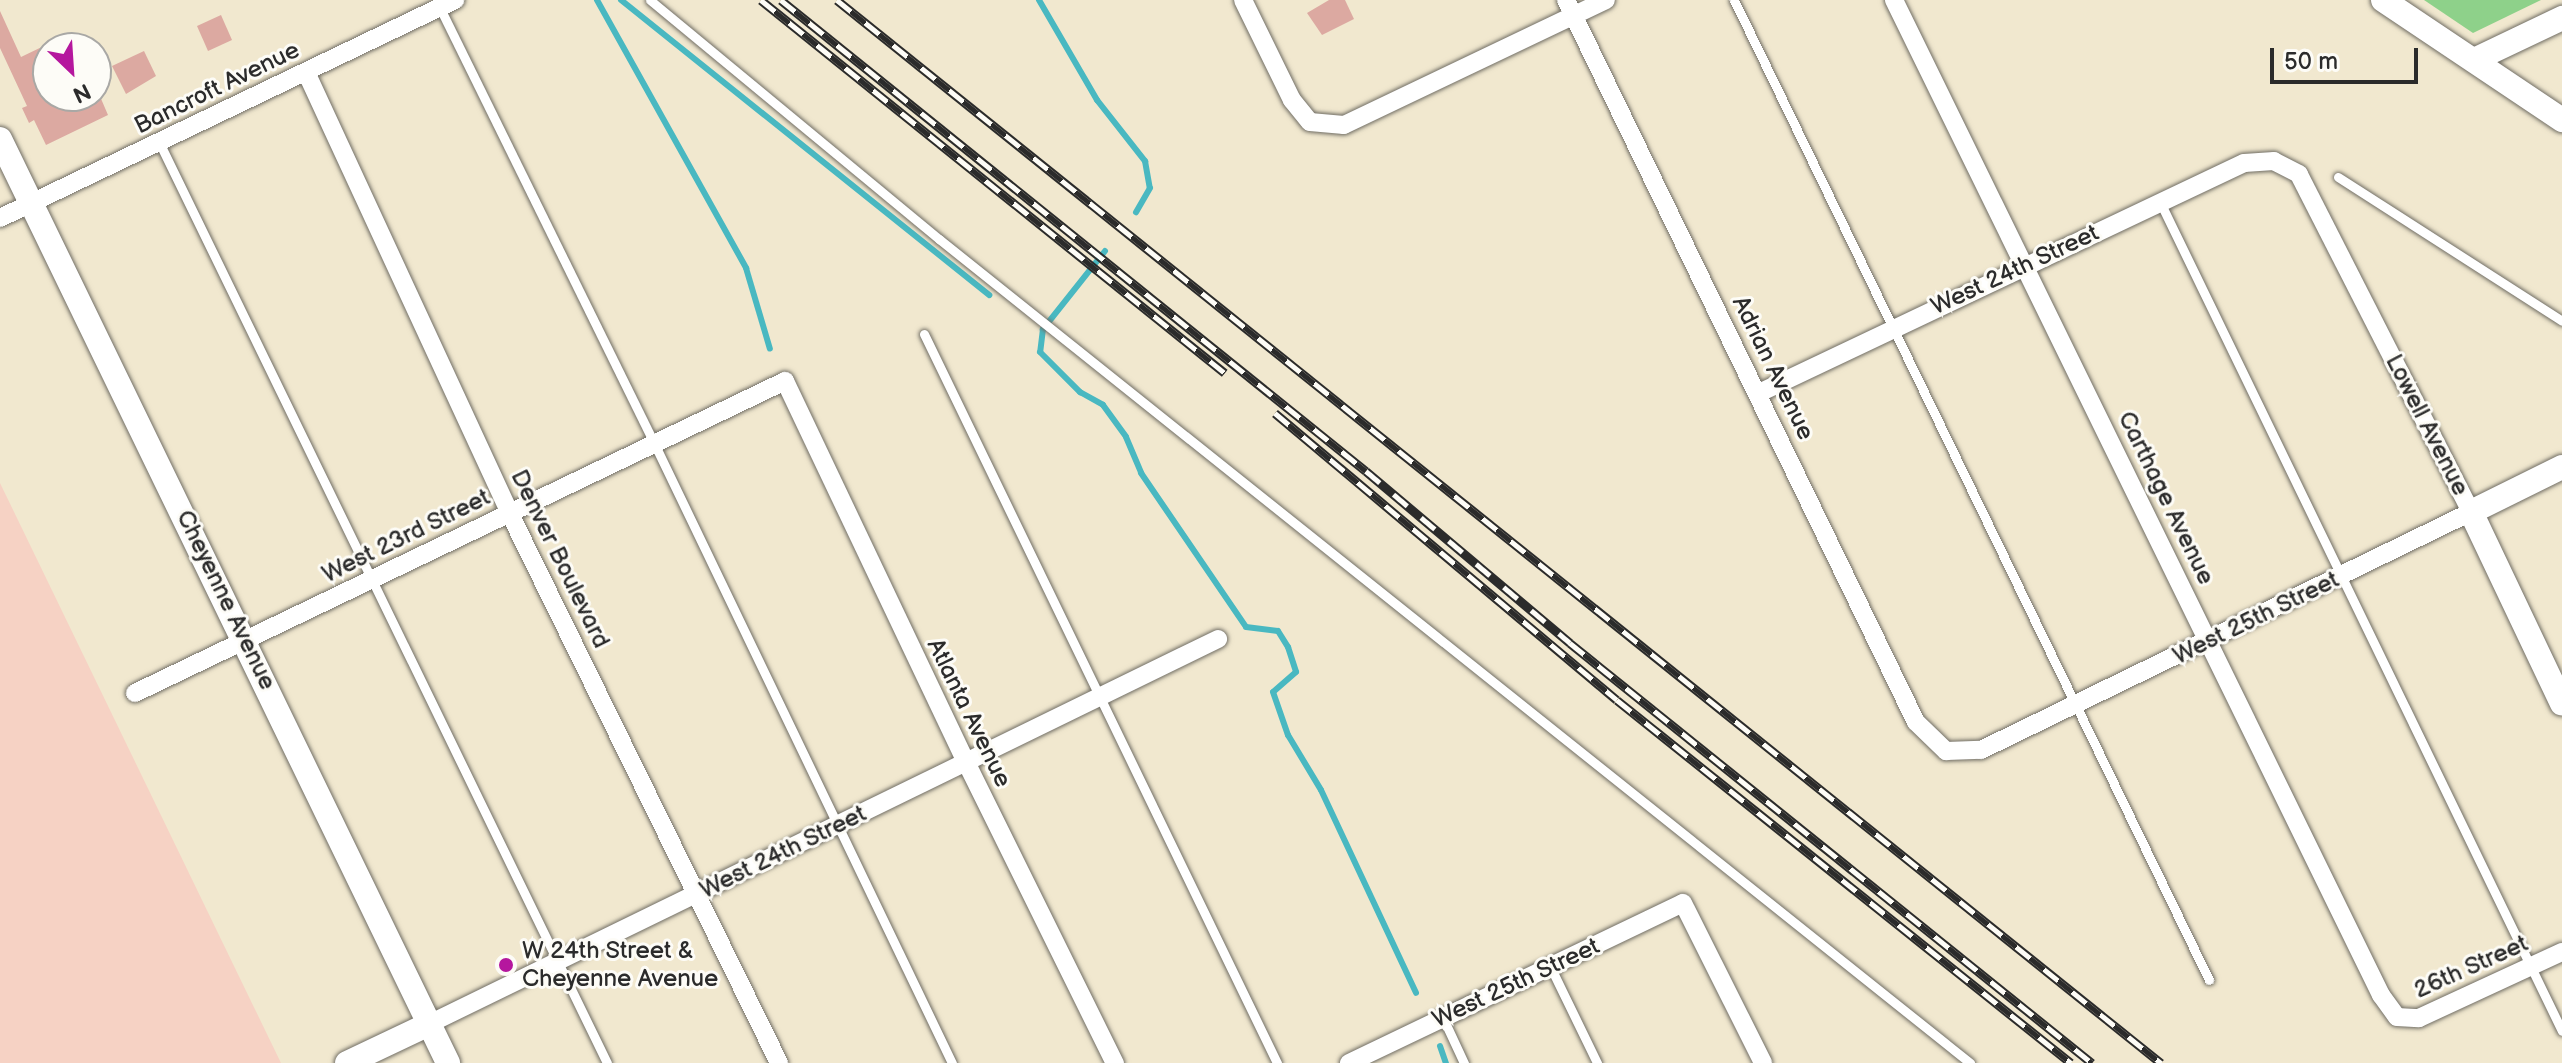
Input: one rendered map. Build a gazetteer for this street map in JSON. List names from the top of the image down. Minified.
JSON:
{"streets":{"street":["Bancroft Avenue","West 24th Street","Adrian Avenue","Lowell Avenue","Carthage Avenue","West 23rd Street","Denver Boulevard","Cheyenne Avenue","West 25th Street","Atlanta Avenue","26th Street"]},"crossings":[["Bancroft Avenue","Denver Boulevard"],["Bancroft Avenue","Cheyenne Avenue"],["West 24th Street","Adrian Avenue"],["West 24th Street","Lowell Avenue"],["West 24th Street","Carthage Avenue"],["West 24th Street","Denver Boulevard"],["West 24th Street","Cheyenne Avenue"],["West 24th Street","Atlanta Avenue"],["Adrian Avenue","West 25th Street"],["Lowell Avenue","West 25th Street"],["Carthage Avenue","West 25th Street"],["Carthage Avenue","26th Street"],["West 23rd Street","Denver Boulevard"],["West 23rd Street","Cheyenne Avenue"],["West 23rd Street","Atlanta Avenue"]],"places":["W 24th Street & Cheyenne Avenue"],"scale_bar":"50 m","north":"bottom right"}
